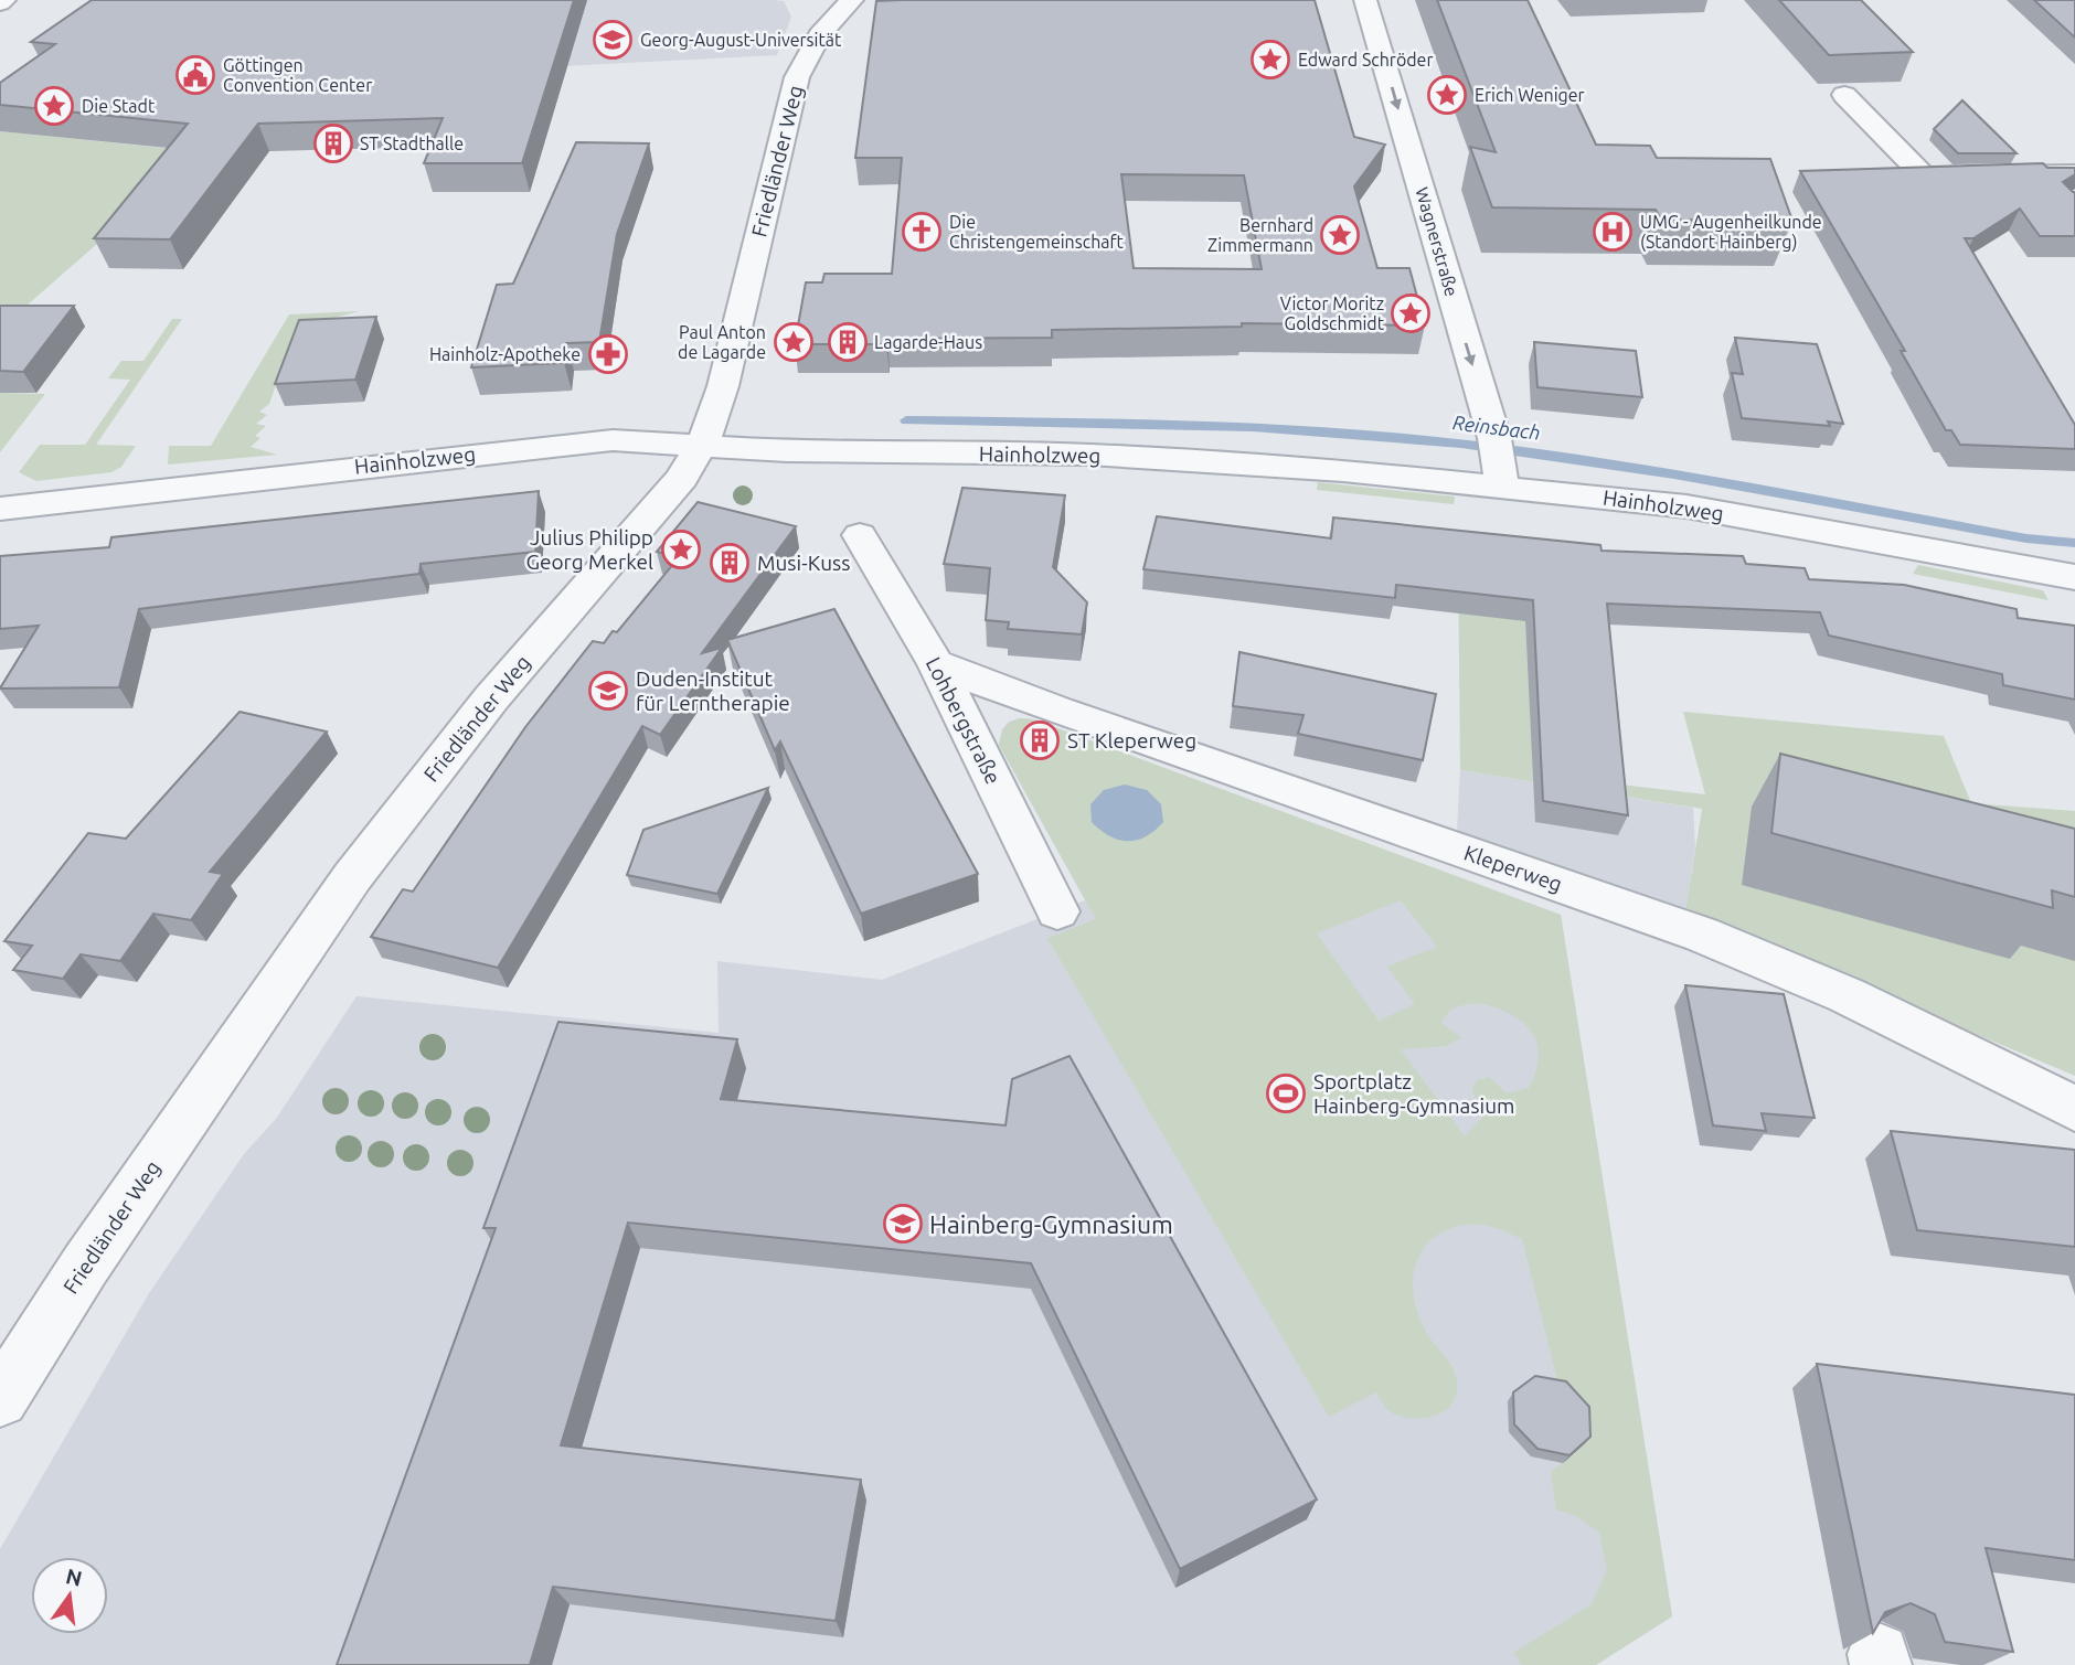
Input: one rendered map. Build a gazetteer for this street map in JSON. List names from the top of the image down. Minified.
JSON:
{"streets":{"street":["Friedländer Weg","Wagnerstraße","Hainholzweg","Lohbergstraße","Kleperweg"]},"crossings":[["Friedländer Weg","Hainholzweg"],["Wagnerstraße","Hainholzweg"],["Lohbergstraße","Kleperweg"]],"one_way":["Wagnerstraße"],"water":["Reinsbach"],"places":{"school or university":["Georg-August-Universität","Duden-Institut für Lerntherapie","Hainberg-Gymnasium"],"place":["Edward Schröder","Erich Weniger","Die Stadt","Bernhard Zimmermann","Victor Moritz Goldschmidt","Paul Anton de Lagarde","Julius Philipp Georg Merkel"],"public building":["Göttingen Convention Center"],"building":["ST Stadthalle","Lagarde-Haus","Musi-Kuss","ST Kleperweg"],"church":["Die Christengemeinschaft"],"hospital":["UMG - Augenheilkunde (Standort Hainberg)"],"pharmacy":["Hainholz-Apotheke"],"sports":["Sportplatz Hainberg-Gymnasium"]},"north":"top"}
